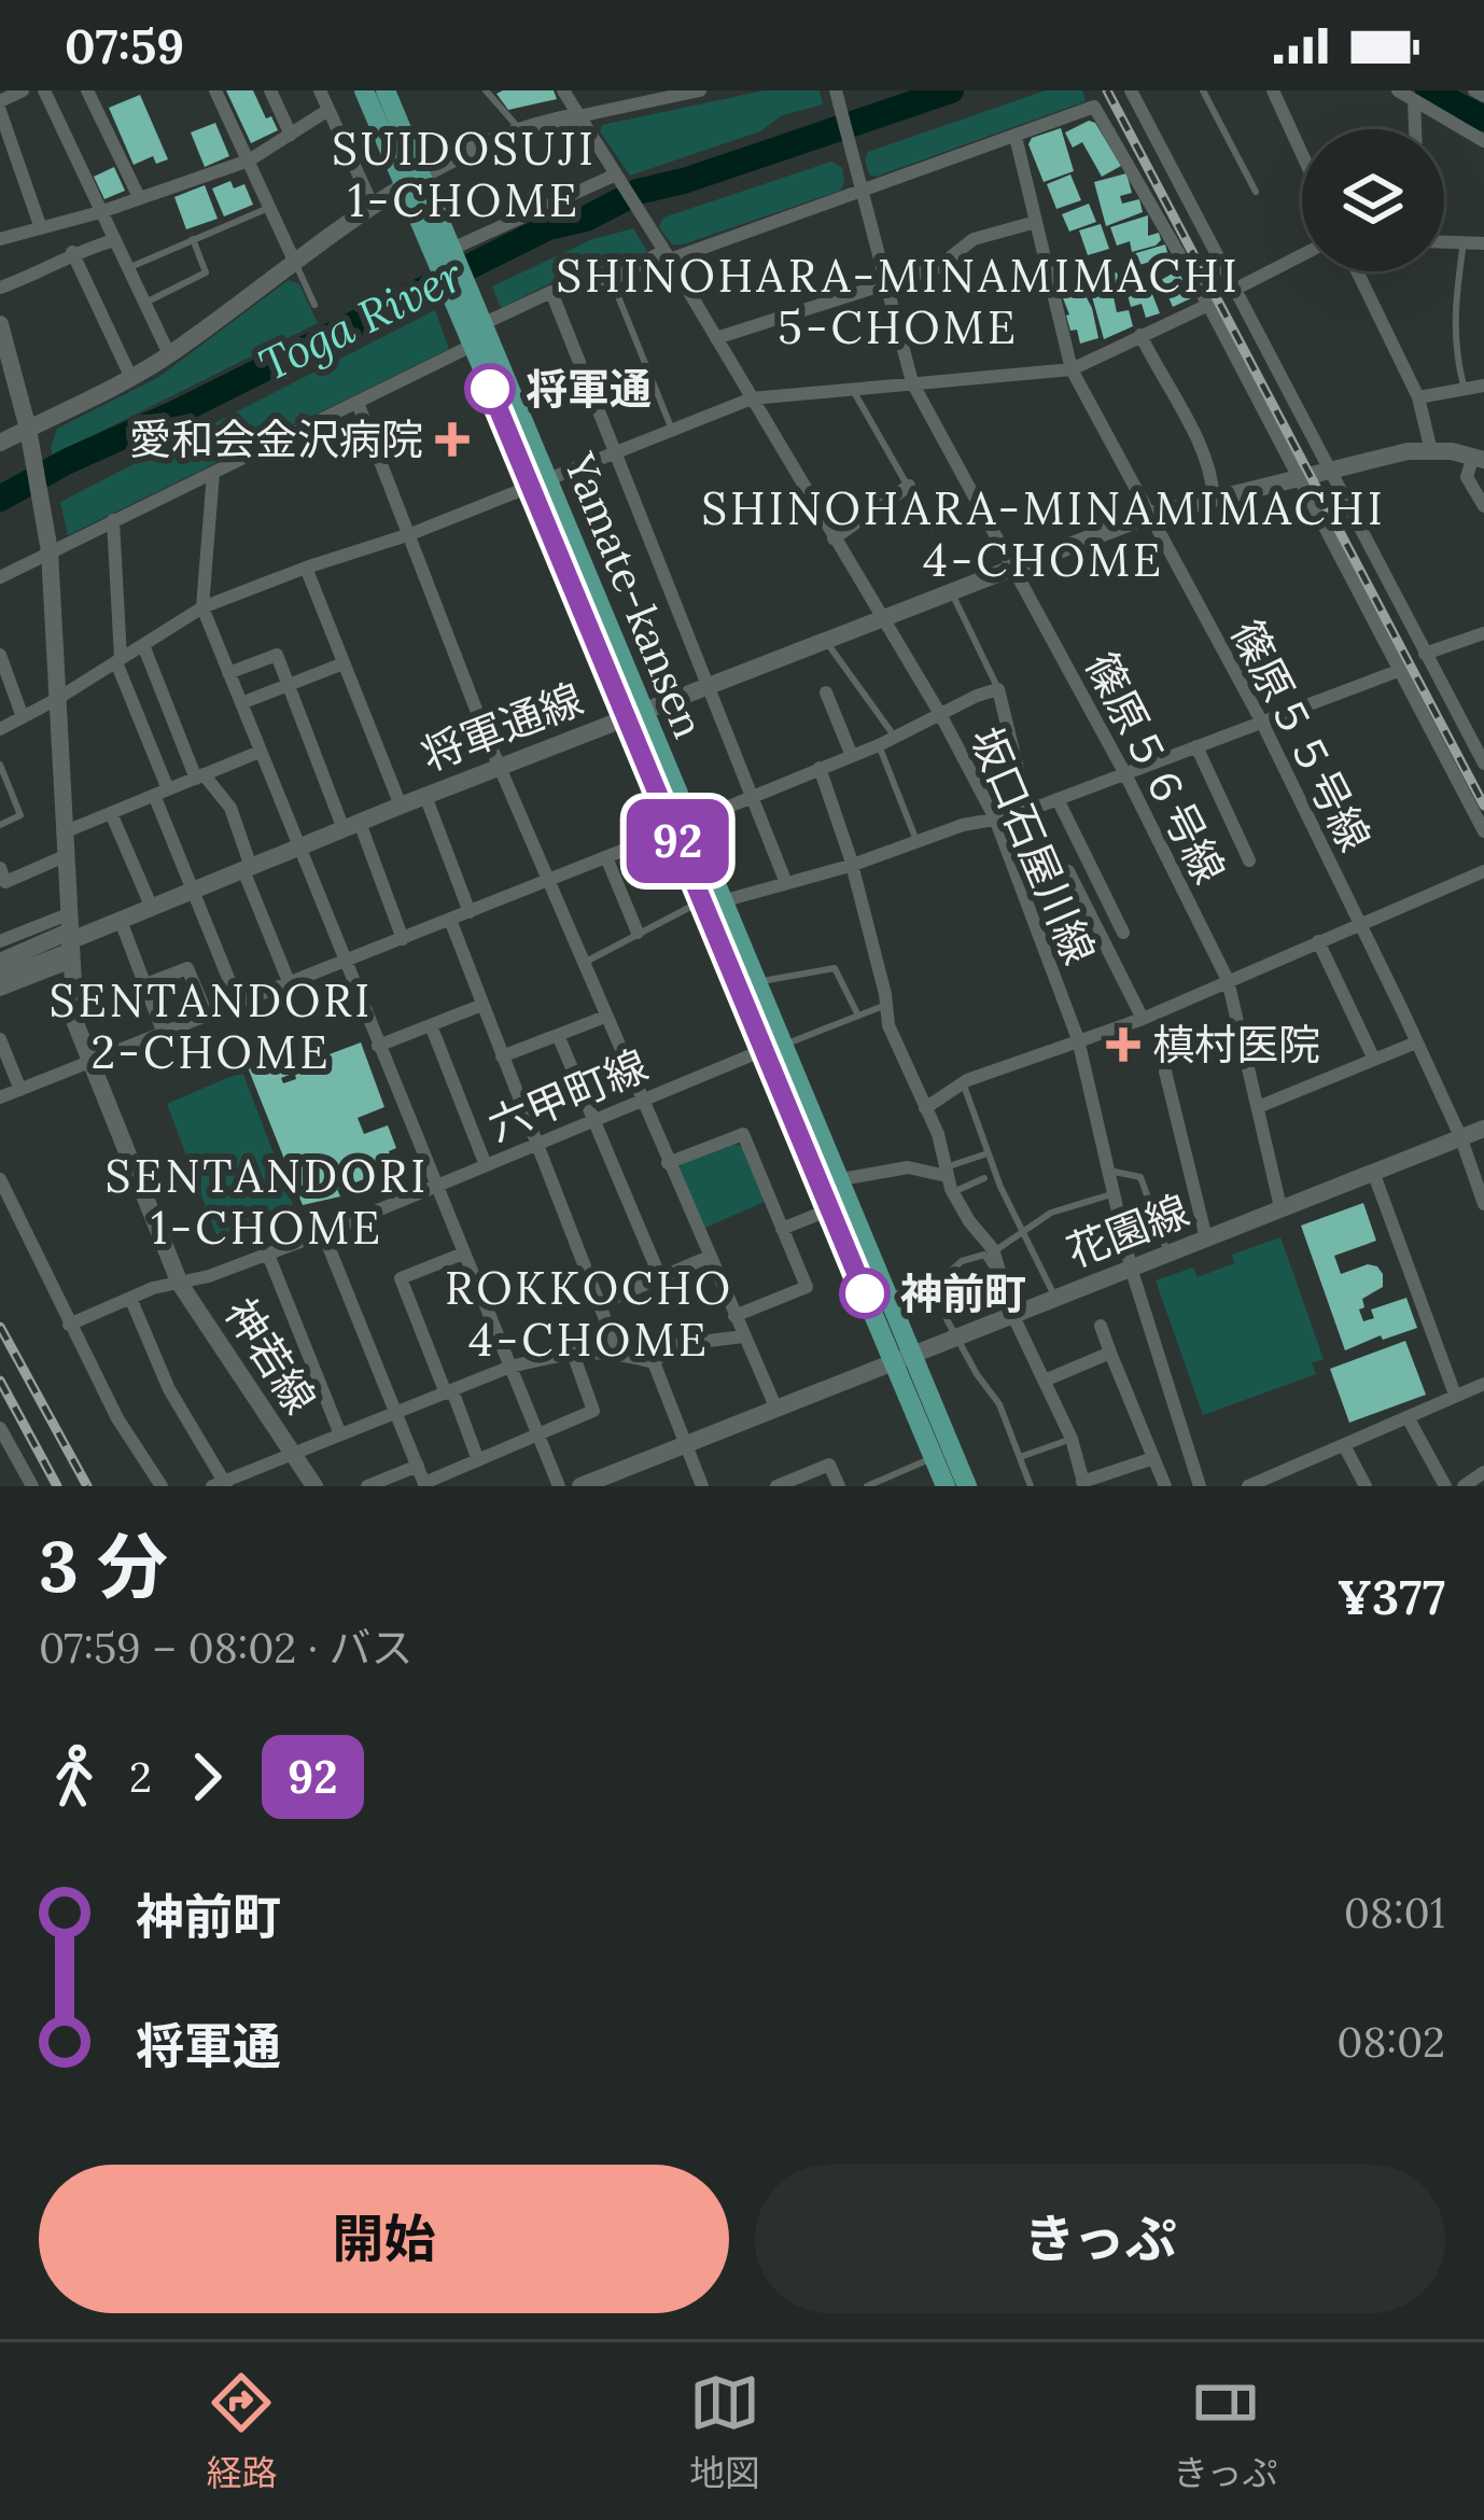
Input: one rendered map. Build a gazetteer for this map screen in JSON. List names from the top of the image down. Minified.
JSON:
{"streets":{"main road":["Yamate-kansen"],"street":["将軍通線","篠原５５号線","篠原５６号線","坂口石屋川線","六甲町線","花園線","神若線"]},"crossings":[["Yamate-kansen","将軍通線"],["Yamate-kansen","六甲町線"],["Yamate-kansen","花園線"],["将軍通線","篠原５５号線"],["将軍通線","篠原５６号線"],["将軍通線","坂口石屋川線"],["将軍通線","神若線"],["篠原５５号線","花園線"],["篠原５６号線","花園線"],["坂口石屋川線","花園線"],["六甲町線","神若線"]],"districts":["SUIDOSUJI 1-CHOME","SHINOHARA-MINAMIMACHI 5-CHOME","SHINOHARA-MINAMIMACHI 4-CHOME","SENTANDORI 2-CHOME","SENTANDORI 1-CHOME","ROKKOCHO 4-CHOME"],"water":["Toga River"],"places":{"other":["将軍通","神前町"],"health":["愛和会金沢病院","槙村医院"]},"lines":["bus line 92"],"page":{"status":"07:59","on_map":"92","heading":["3 分","07:59 – 08:02 · バス","¥377"],"legs":["2","92"],"list":[{"name":"神前町","value":"08:01"},{"name":"将軍通","value":"08:02"}],"buttons":["開始","きっぷ"],"tabs":["経路","地図","きっぷ"]}}
